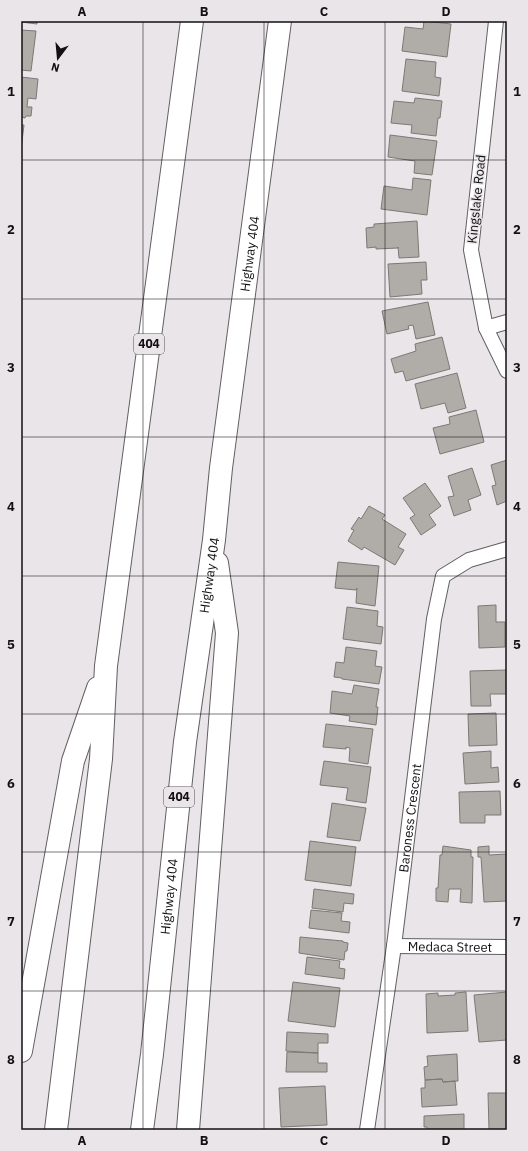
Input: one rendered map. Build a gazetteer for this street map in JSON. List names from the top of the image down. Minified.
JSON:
{"streets":{"highway":["Highway 404","404"],"street":["Kingslake Road","Baroness Crescent","Medaca Street"]},"crossings":[["Baroness Crescent","Medaca Street"]],"north":"bottom","grid":{"columns":["A","B","C","D"],"rows":["1","2","3","4","5","6","7","8"]}}
